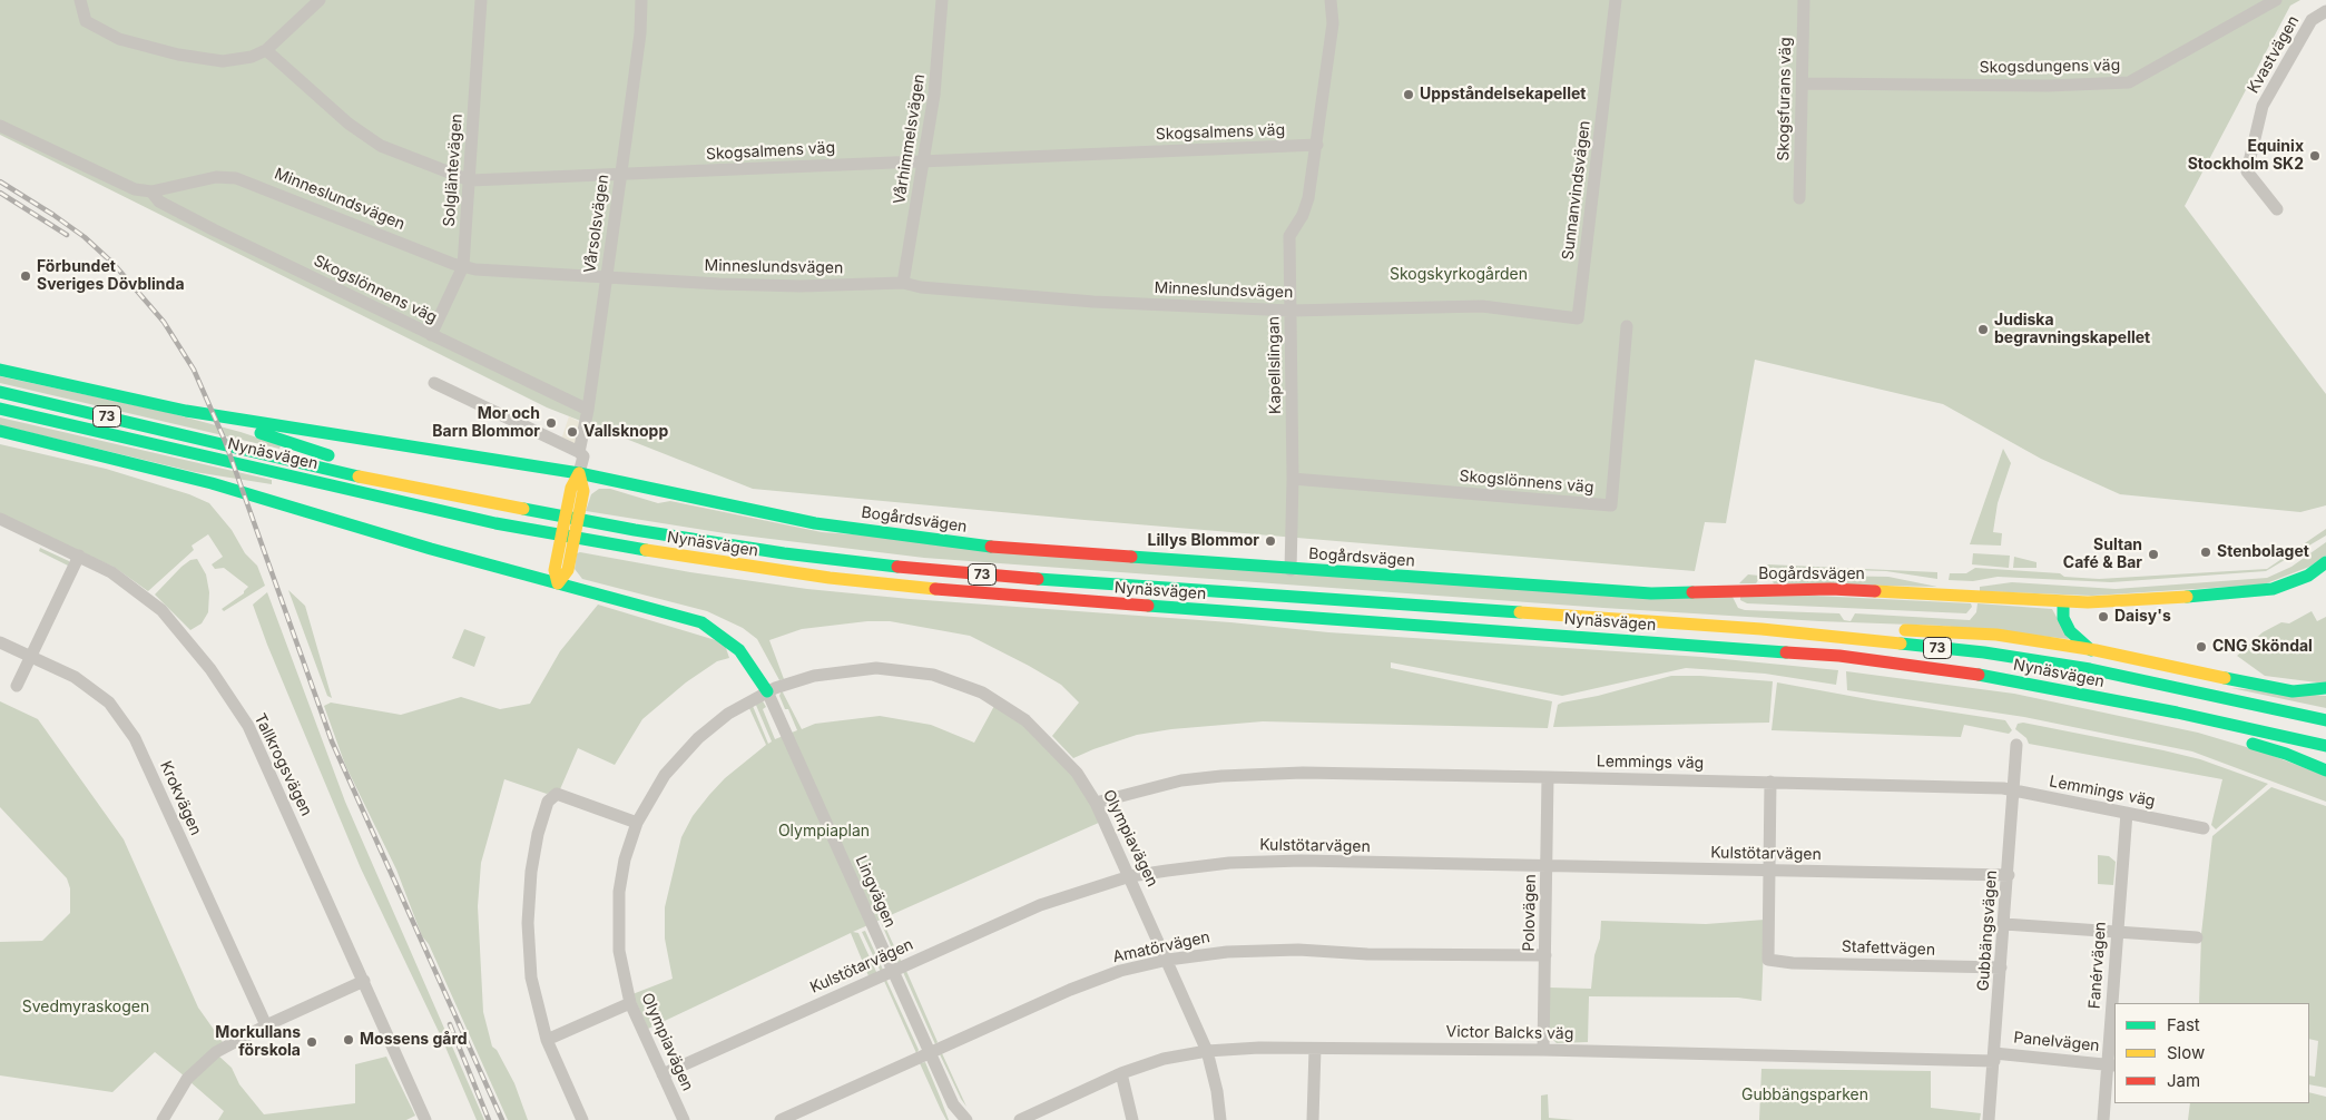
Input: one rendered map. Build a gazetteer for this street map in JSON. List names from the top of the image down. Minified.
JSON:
{"streets":{"main road":["73","Nynäsvägen","Bogårdsvägen","Lingvägen"],"street":["Kvastvägen","Skogsdungens väg","Skogsfurans väg","Skogsalmens väg","Vårhimmelsvägen","Solgläntevägen","Sunnanvindsvägen","Minneslundsvägen","Vårsolsvägen","Skogslönnens väg","Kapellslingan","Lemmings väg","Tallkrogsvägen","Krokvägen","Olympiavägen","Kulstötarvägen","Polovägen","Gubbängsvägen","Amatörvägen","Stafettvägen","Fanérvägen","Victor Balcks väg","Panelvägen"]},"crossings":[["Skogsdungens väg","Skogsfurans väg"],["Skogsalmens väg","Vårhimmelsvägen"],["Skogsalmens väg","Solgläntevägen"],["Skogsalmens väg","Vårsolsvägen"],["Skogsalmens väg","Kapellslingan"],["Vårhimmelsvägen","Minneslundsvägen"],["Solgläntevägen","Minneslundsvägen"],["Solgläntevägen","Skogslönnens väg"],["Sunnanvindsvägen","Minneslundsvägen"],["Minneslundsvägen","Vårsolsvägen"],["Minneslundsvägen","Skogslönnens väg"],["Minneslundsvägen","Kapellslingan"],["Vårsolsvägen","Skogslönnens väg"],["Skogslönnens väg","Kapellslingan"],["Kapellslingan","Bogårdsvägen"],["Lemmings väg","Olympiavägen"],["Lemmings väg","Polovägen"],["Lemmings väg","Gubbängsvägen"],["Lemmings väg","Fanérvägen"],["Olympiavägen","Kulstötarvägen"],["Olympiavägen","Lingvägen"],["Olympiavägen","Amatörvägen"],["Olympiavägen","Victor Balcks väg"],["Kulstötarvägen","Lingvägen"],["Kulstötarvägen","Polovägen"],["Kulstötarvägen","Gubbängsvägen"],["Kulstötarvägen","Stafettvägen"],["Lingvägen","Amatörvägen"],["Polovägen","Amatörvägen"],["Polovägen","Victor Balcks väg"],["Gubbängsvägen","Stafettvägen"],["Gubbängsvägen","Victor Balcks väg"],["Gubbängsvägen","Panelvägen"],["Fanérvägen","Panelvägen"],["Victor Balcks väg","Panelvägen"]],"parks":["Skogskyrkogården","Olympiaplan","Svedmyraskogen","Gubbängsparken"],"places":["Uppståndelsekapellet","Equinix Stockholm SK2","Förbundet Sveriges Dövblinda","Judiska begravningskapellet","Mor och Barn Blommor","Vallsknopp","Lillys Blommor","Stenbolaget","Sultan Café & Bar","Daisy's","CNG Sköndal","Mossens gård","Morkullans förskola"],"legend":["Fast","Slow","Jam"]}
